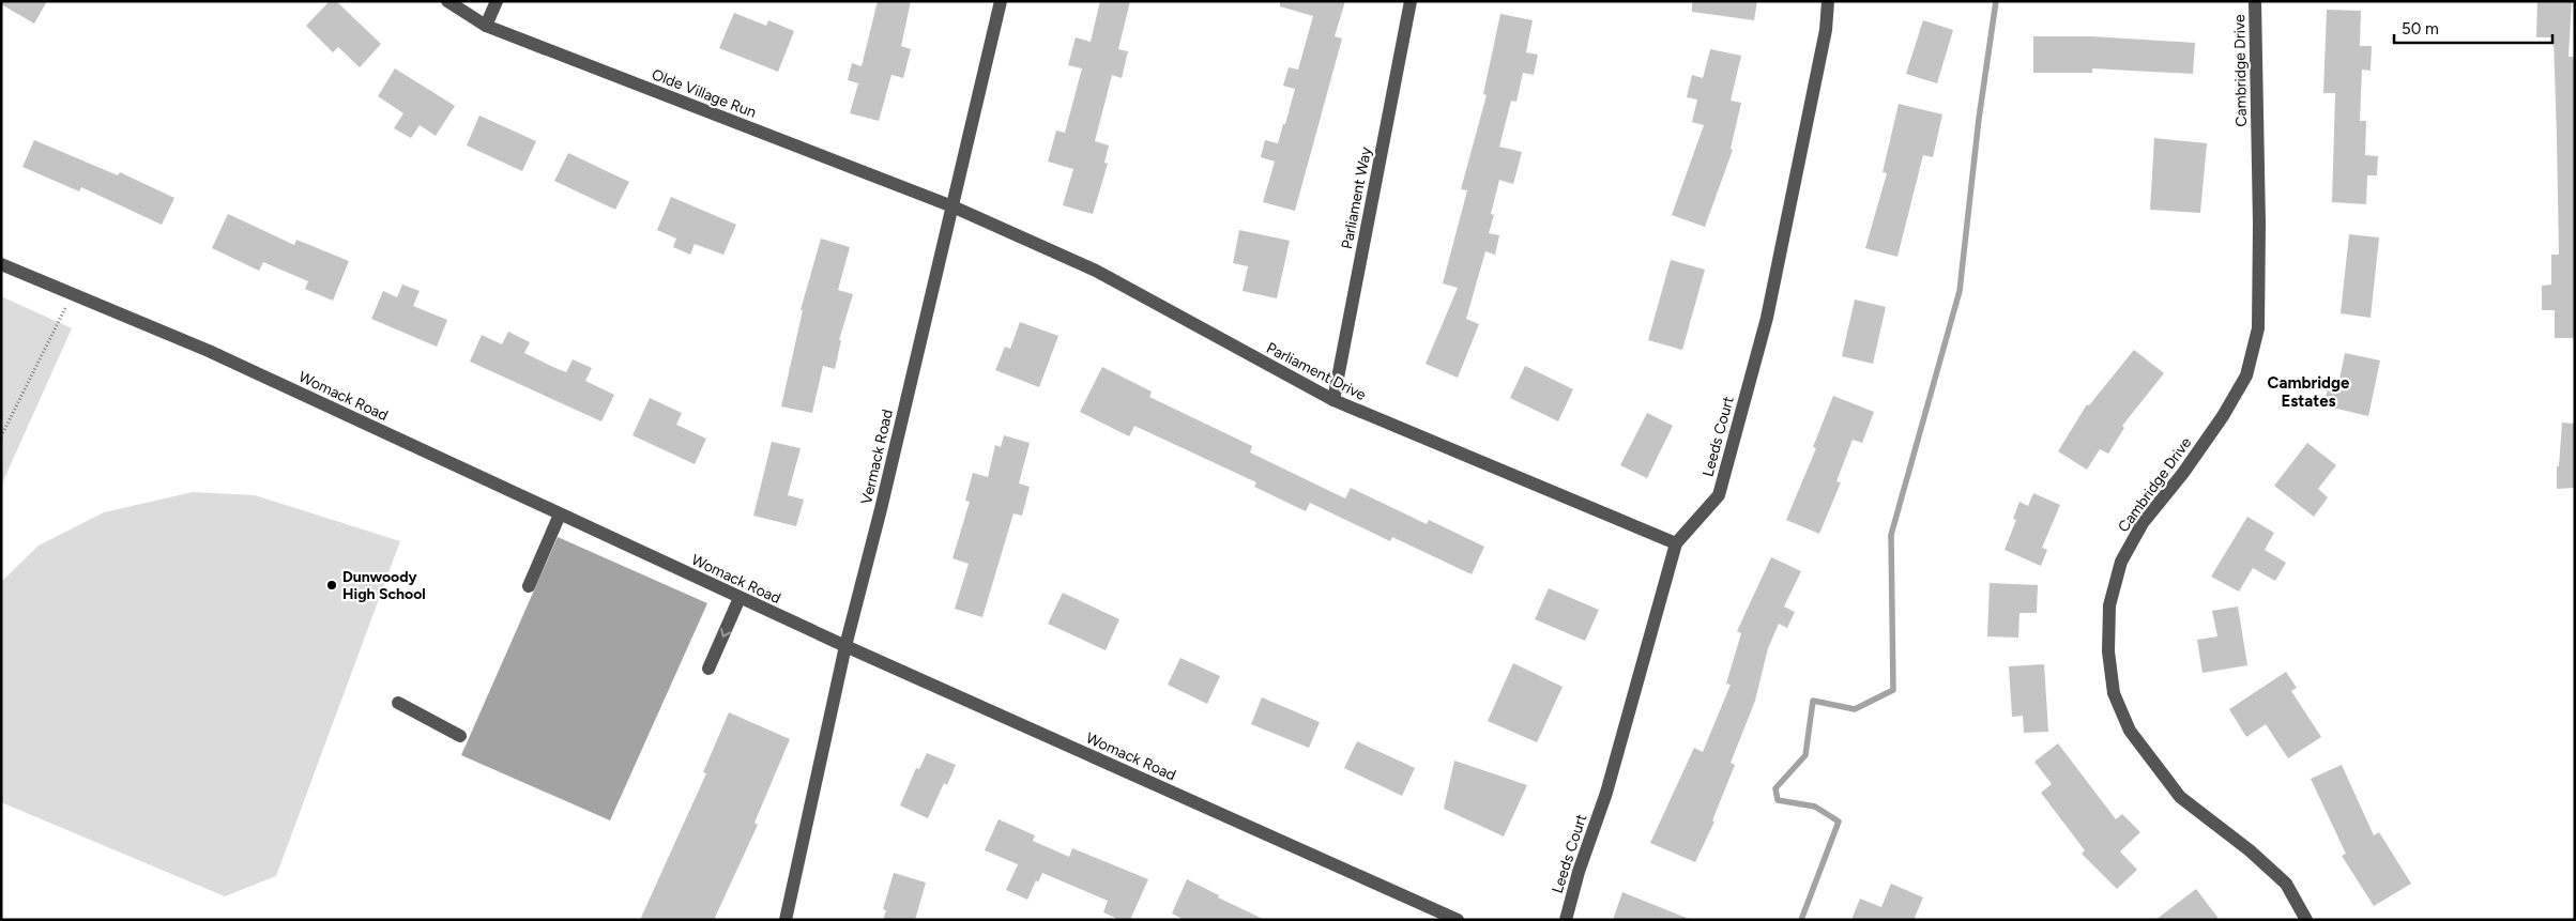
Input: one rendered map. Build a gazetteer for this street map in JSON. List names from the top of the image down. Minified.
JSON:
{"streets":{"street":["Cambridge Drive","Olde Village Run","Parliament Way","Parliament Drive","Womack Road","Leeds Court","Vermack Road"]},"crossings":[["Olde Village Run","Parliament Drive"],["Olde Village Run","Vermack Road"],["Parliament Way","Parliament Drive"],["Parliament Drive","Leeds Court"],["Parliament Drive","Vermack Road"],["Womack Road","Vermack Road"]],"districts":["Cambridge Estates"],"places":["Dunwoody High School"],"scale_bar":"50 m"}
